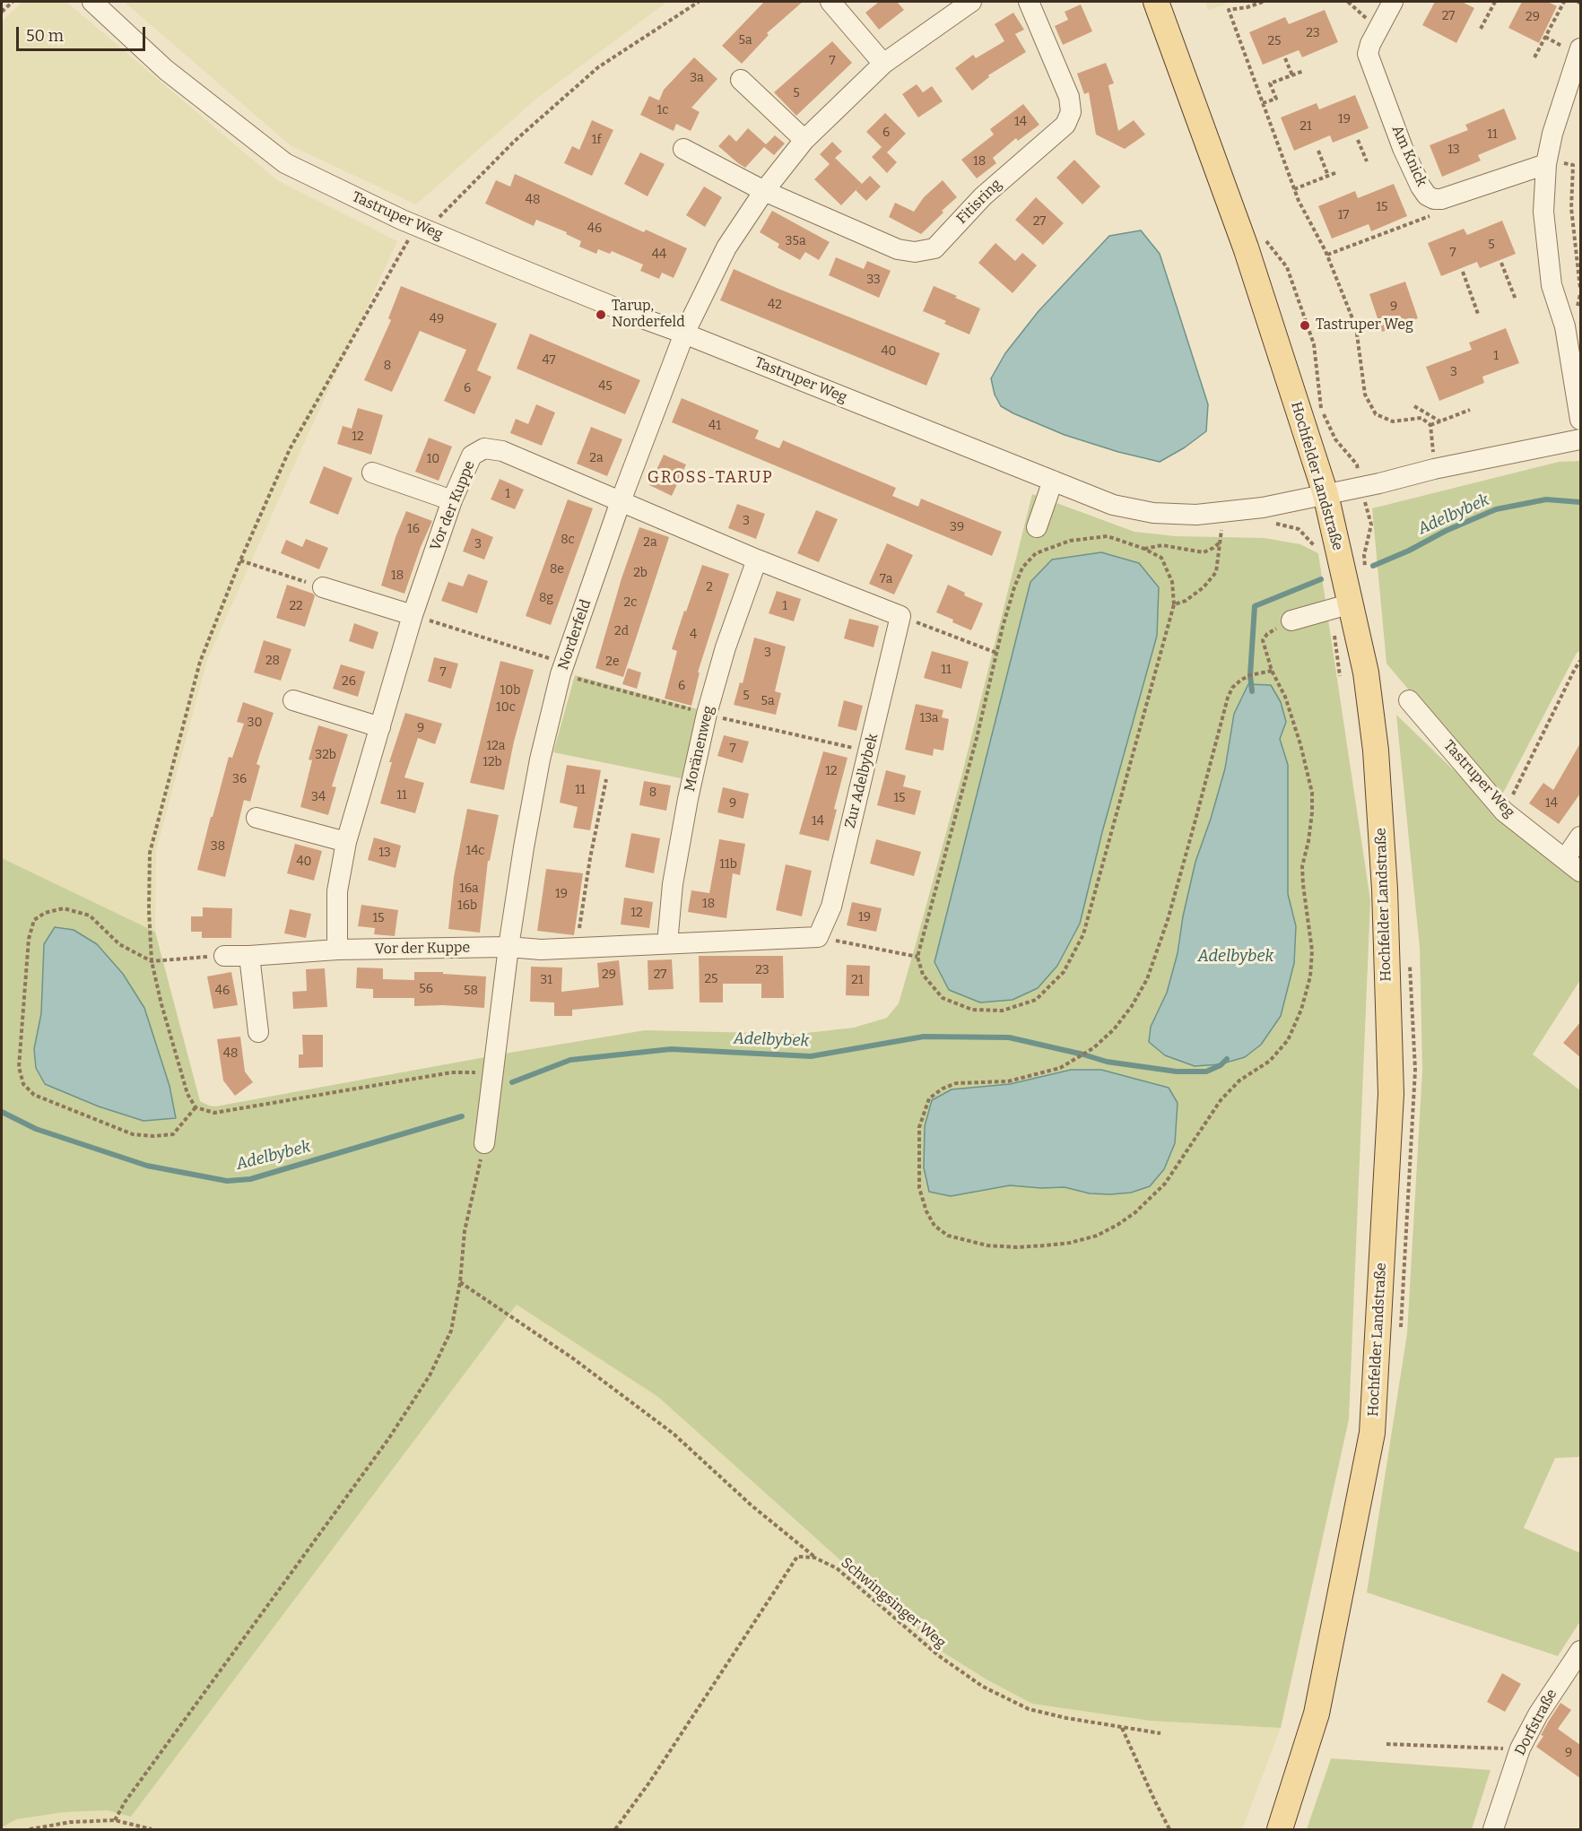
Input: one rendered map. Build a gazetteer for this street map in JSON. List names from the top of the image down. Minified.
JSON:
{"streets":{"main road":["Hochfelder Landstraße"],"street":["Am Knick","Fitisring","Tastruper Weg","Vor der Kuppe","Norderfeld","Moränenweg","Zur Adelbybek","Dorfstraße"],"path":["Schwingsinger Weg"]},"crossings":[["Tastruper Weg","Hochfelder Landstraße"],["Tastruper Weg","Norderfeld"],["Vor der Kuppe","Norderfeld"]],"districts":["GROSS-TARUP"],"water":["Adelbybek"],"places":["Tarup, Norderfeld","Tastruper Weg"],"house_numbers":["27","29","23","5a","25","7","3a","5","1c","19","14","21","6","11","1f","13","18","48","15","17","27","46","35a","5","7","44","33","42","9","49","40","1","47","8","3","45","6","41","12","2a","10","1","3","39","16","8c","2a","3","8e","2b","18","7a","2","8g","2c","22","1","2d","4","3","28","2e","11","7","26","6","10b","5","5a","10c","13a","30","9","12a","7","32b","12b","12","36","11","8","11","34","15","9","14","14","38","14c","13","40","11b","16a","19","18","16b","12","19","15","23","29","27","25","31","21","56","46","58","48","9"],"scale_bar":"50 m"}
